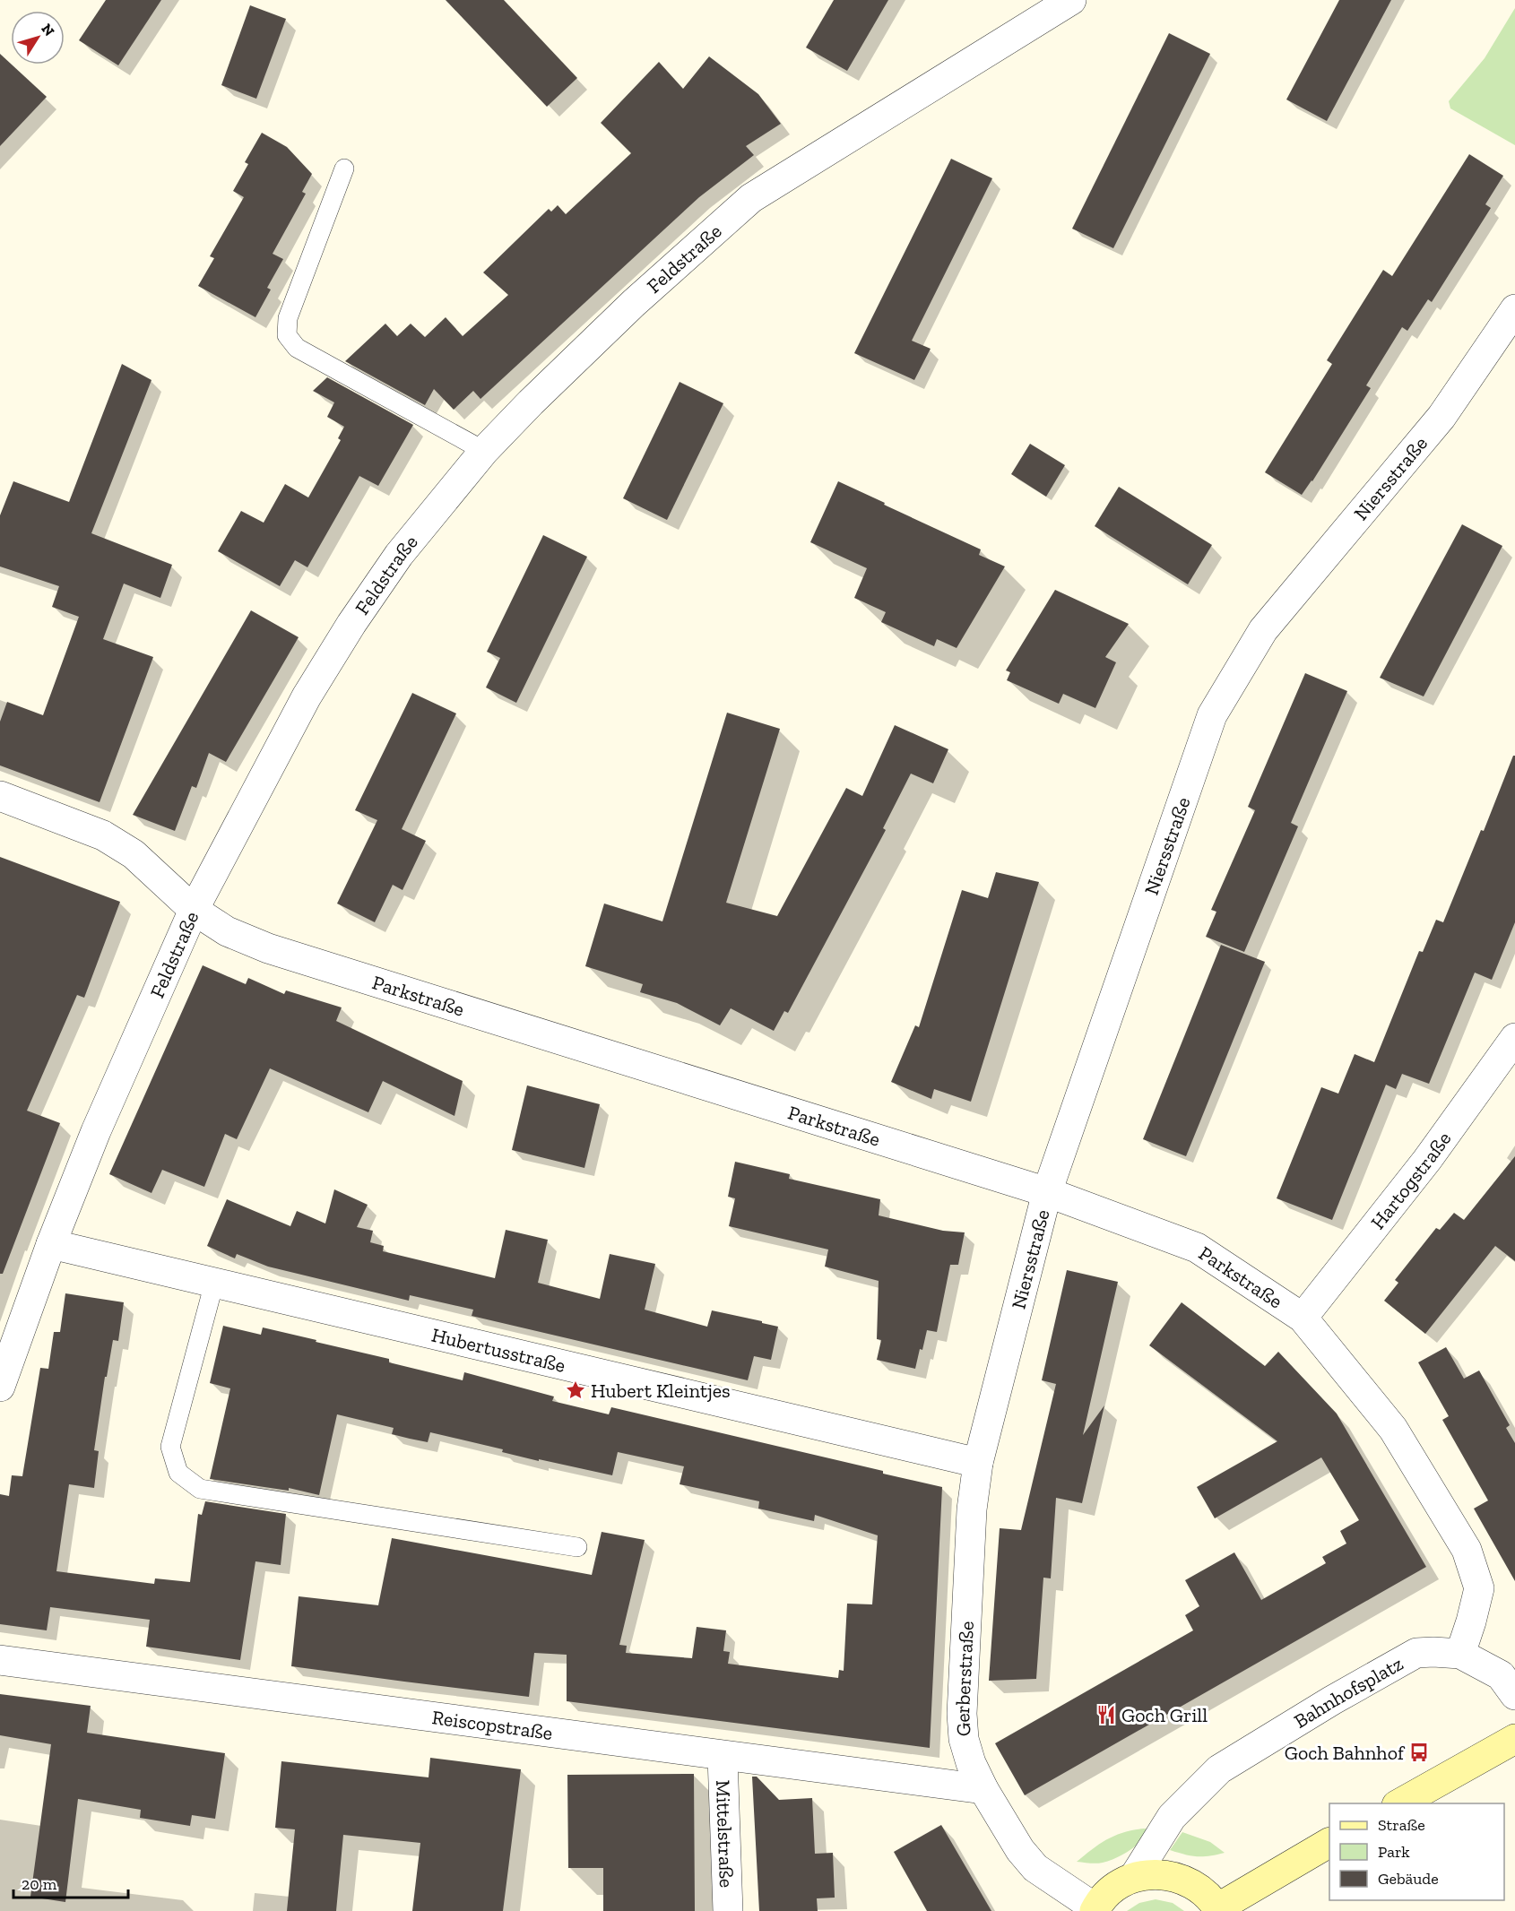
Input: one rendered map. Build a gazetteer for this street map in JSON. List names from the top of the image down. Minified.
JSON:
{"streets":{"street":["Feldstraße","Niersstraße","Parkstraße","Hartogstraße","Hubertusstraße","Gerberstraße","Bahnhofsplatz","Reiscopstraße","Mittelstraße"]},"crossings":[["Feldstraße","Parkstraße"],["Feldstraße","Hubertusstraße"],["Niersstraße","Parkstraße"],["Niersstraße","Hubertusstraße"],["Niersstraße","Gerberstraße"],["Parkstraße","Hartogstraße"],["Parkstraße","Bahnhofsplatz"],["Hubertusstraße","Gerberstraße"],["Gerberstraße","Reiscopstraße"],["Reiscopstraße","Mittelstraße"]],"places":{"place":["Hubert Kleintjes"],"restaurant":["Goch Grill"],"bus stop":["Goch Bahnhof"]},"legend":["Straße","Park","Gebäude"],"scale_bar":"20 m","north":"top right"}
